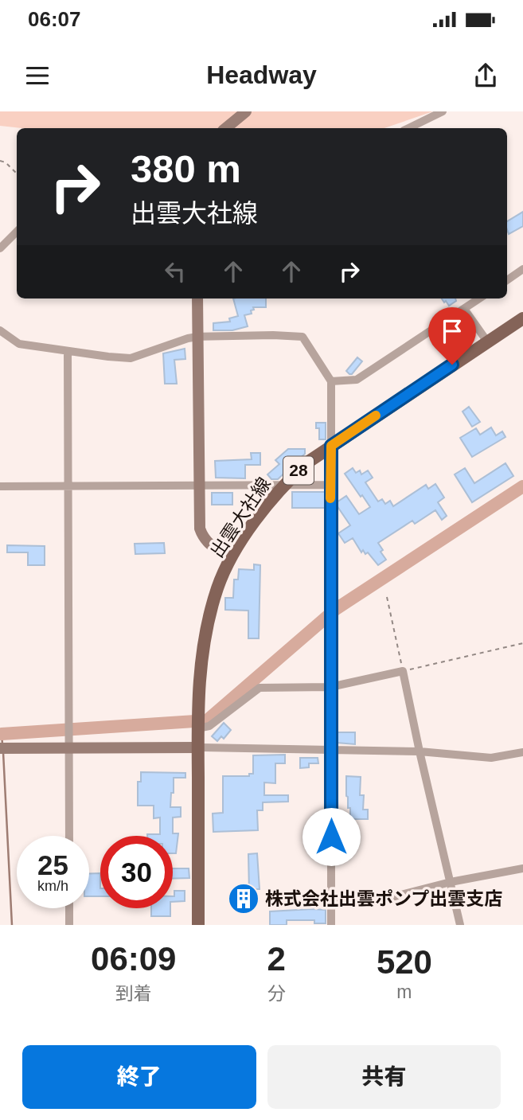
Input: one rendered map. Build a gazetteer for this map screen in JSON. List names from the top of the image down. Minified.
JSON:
{"streets":{"main road":["28","出雲大社線"]},"places":{"building":["株式会社出雲ポンプ出雲支店"]},"page":{"status":"06:07","header":"Headway","turn":["380 m","出雲大社線"],"speed":"25 km/h","limit":"30","eta":["06:09","到着","2","分","520","m"],"buttons":["終了","共有"]}}
